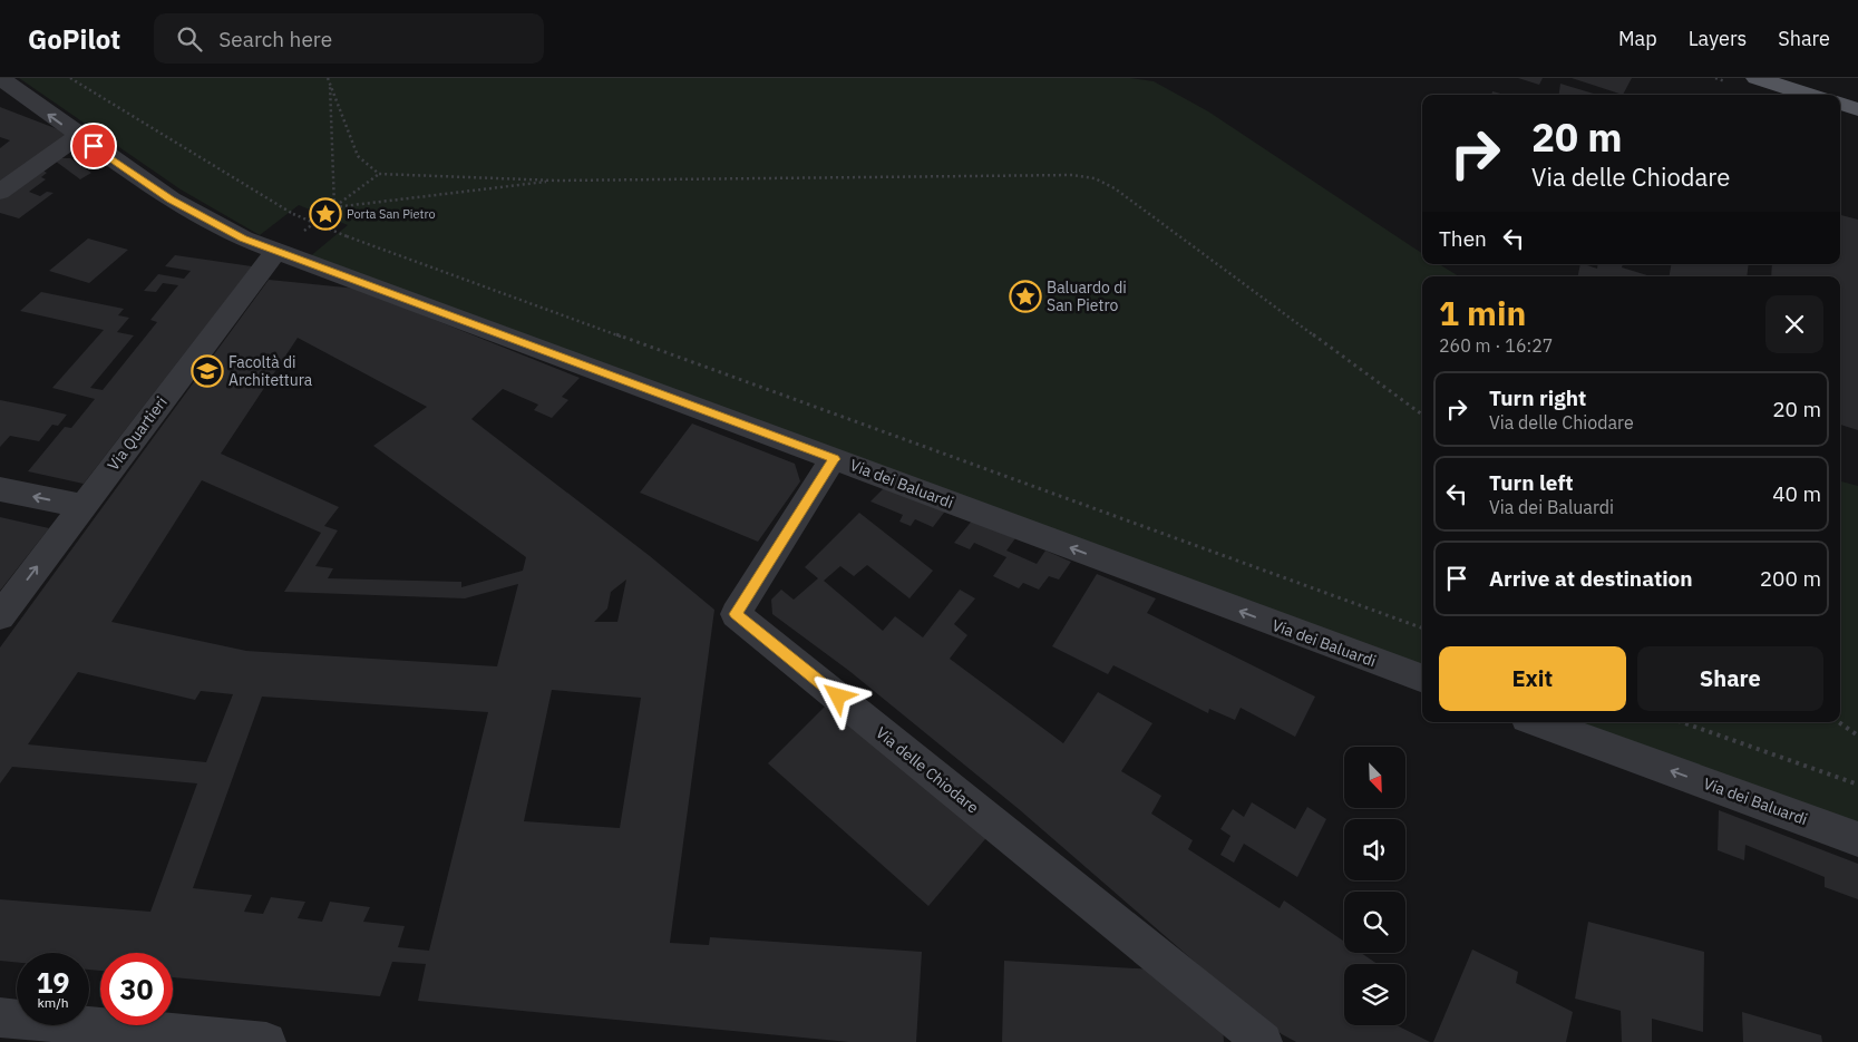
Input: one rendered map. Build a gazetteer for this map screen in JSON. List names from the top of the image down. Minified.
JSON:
{"streets":{"street":["Via Quartieri","Via dei Baluardi","Via delle Chiodare"]},"crossings":[["Via Quartieri","Via dei Baluardi"],["Via dei Baluardi","Via delle Chiodare"]],"one_way":["Via dei Baluardi"],"places":{"place":["Porta San Pietro","Baluardo di San Pietro"],"school or university":["Facoltà di Architettura"]},"north":"bottom right","page":{"header":"GoPilot","search":"Search here","nav":["Map","Layers","Share"],"turn":["20 m","Via delle Chiodare"],"then":"Then","heading":["1 min","260 m · 16:27"],"list":[{"name":"Turn right","note":"Via delle Chiodare","value":"20 m"},{"name":"Turn left","note":"Via dei Baluardi","value":"40 m"},{"name":"Arrive at destination","value":"200 m"}],"buttons":["Exit","Share"],"speed":"19 km/h","limit":"30"}}
